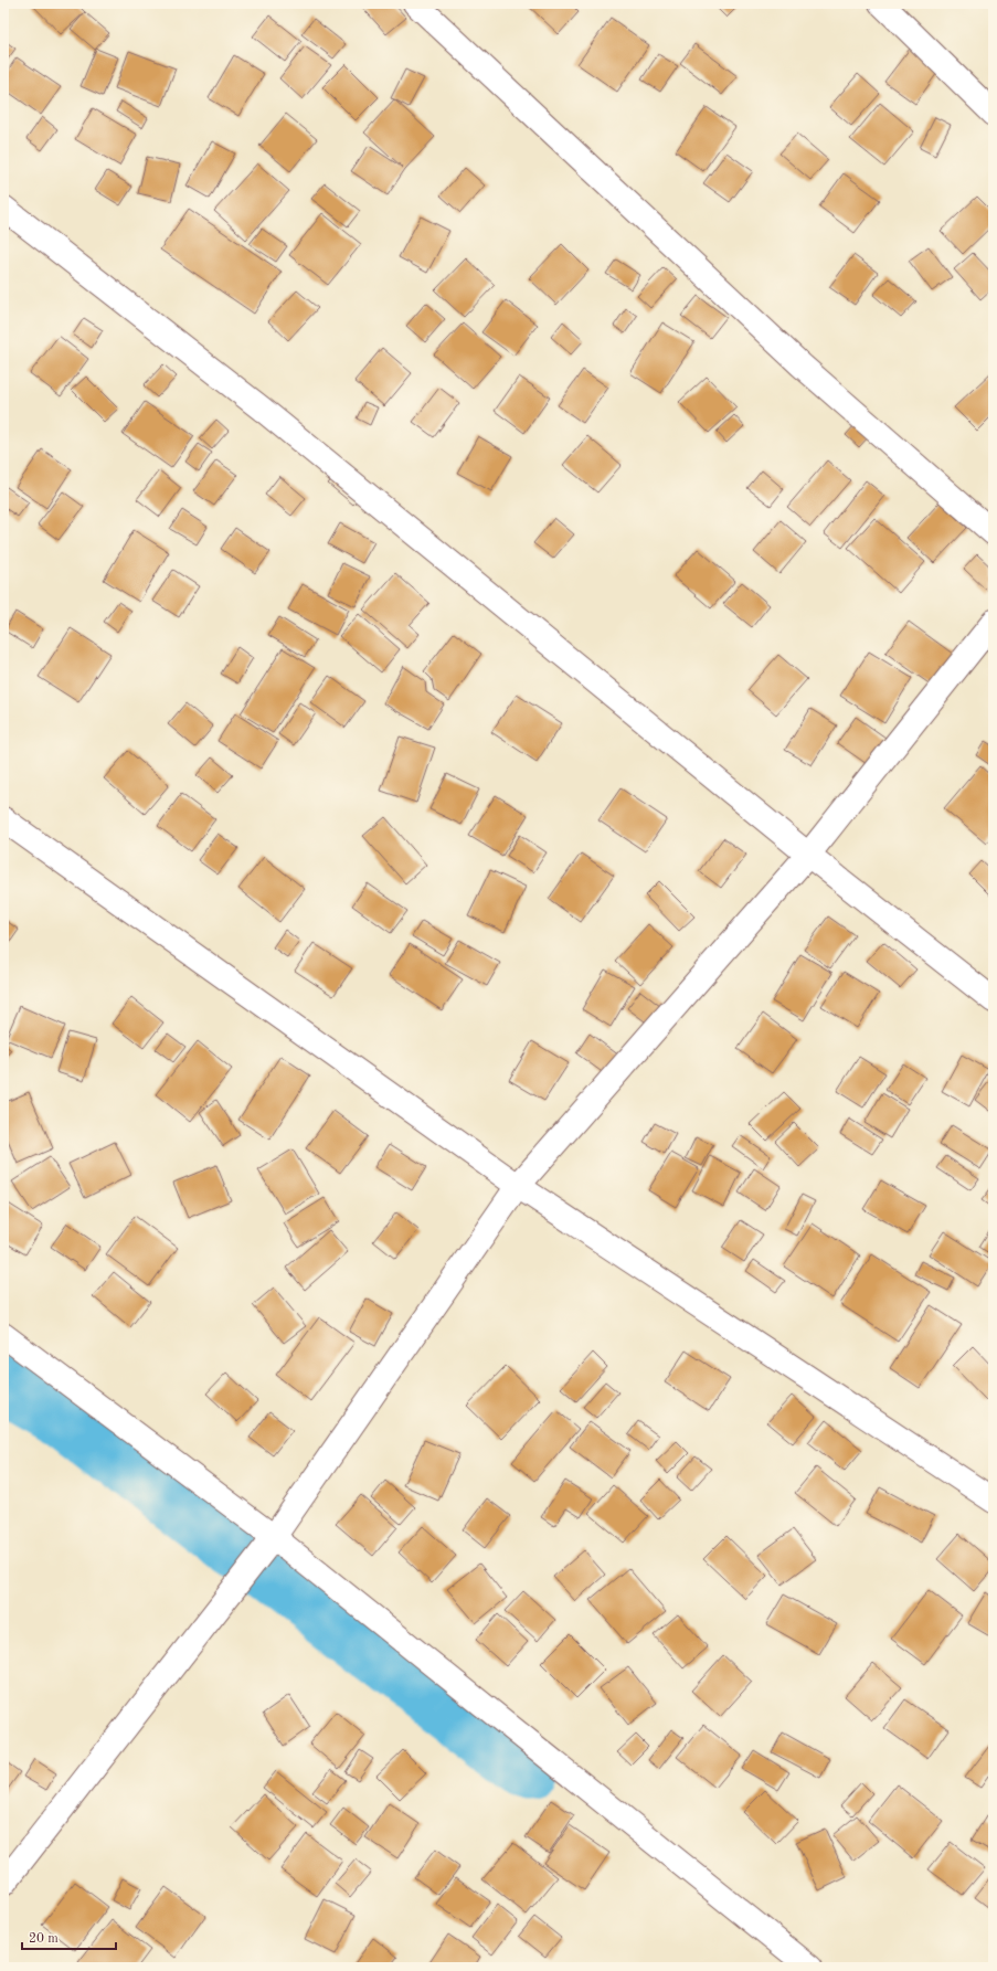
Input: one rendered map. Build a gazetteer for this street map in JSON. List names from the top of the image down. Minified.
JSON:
{"scale_bar":"20 m"}
